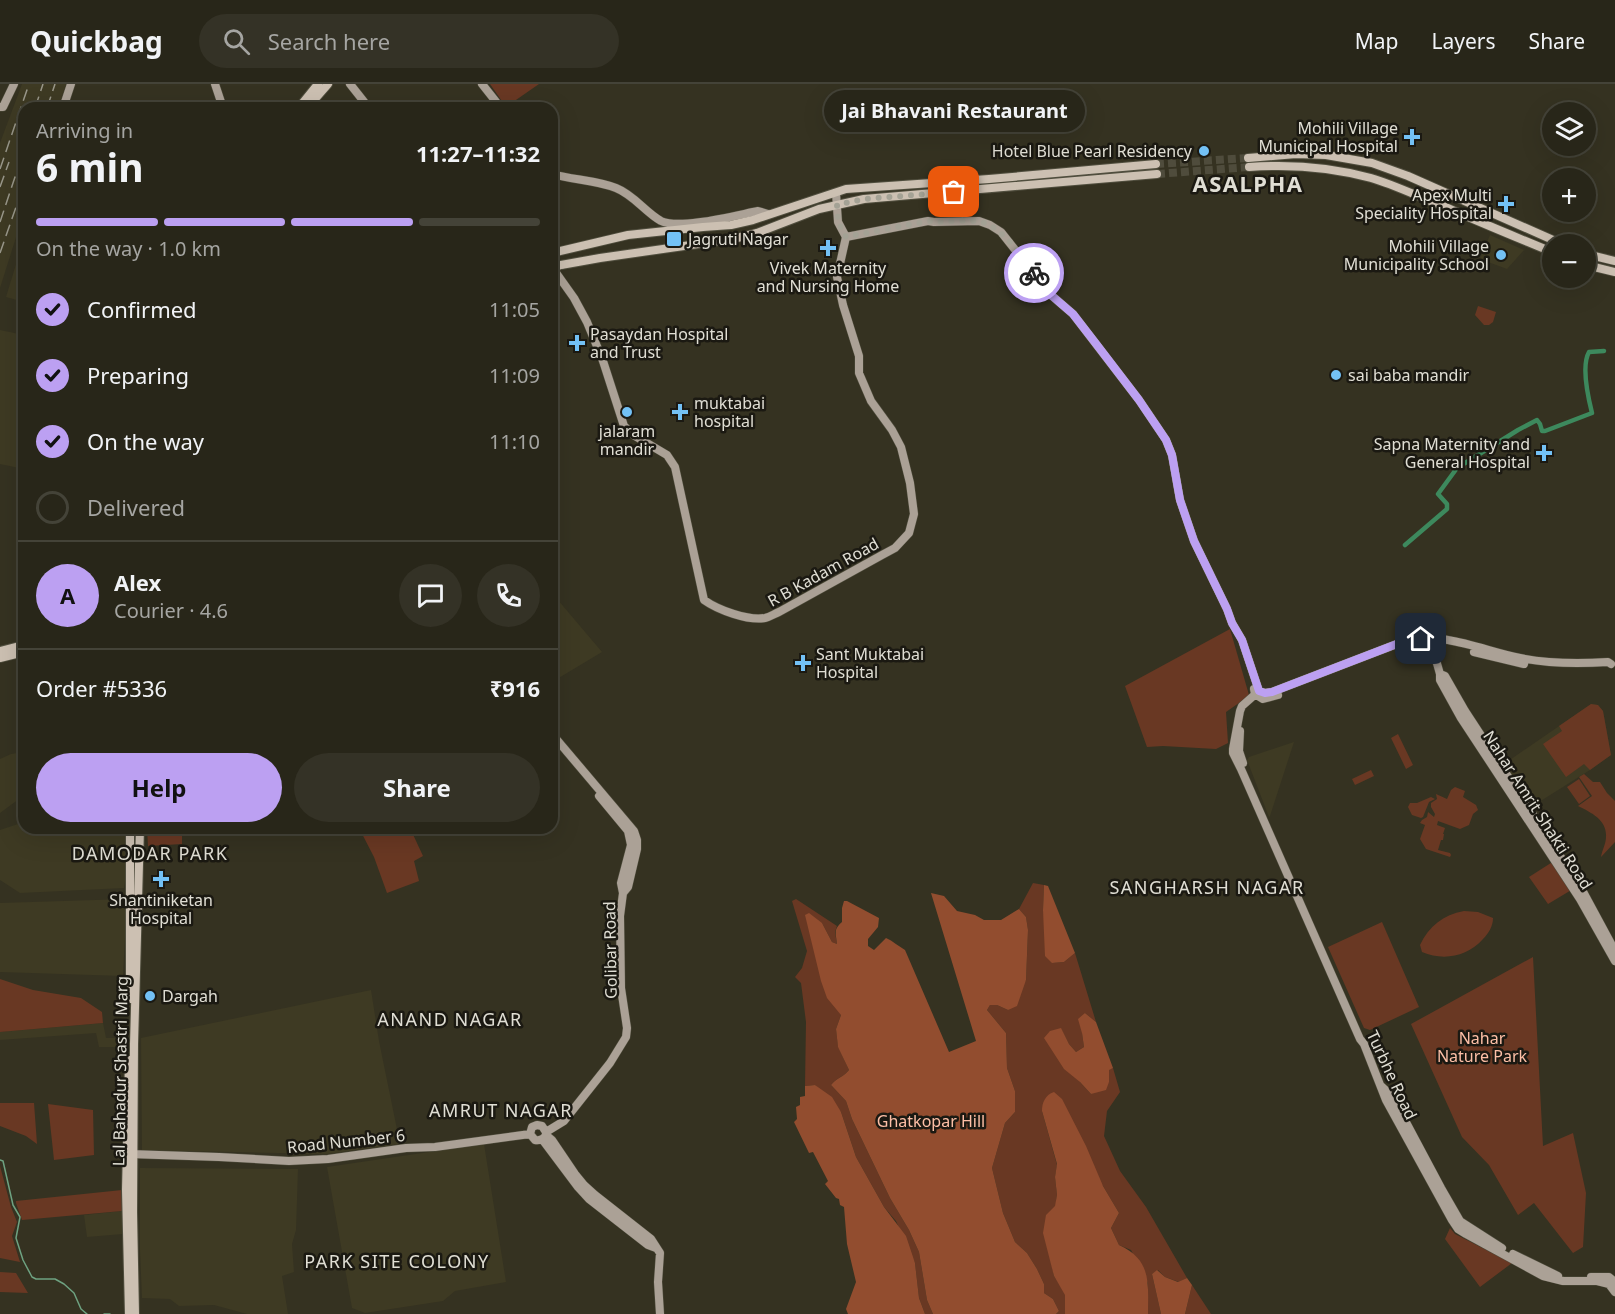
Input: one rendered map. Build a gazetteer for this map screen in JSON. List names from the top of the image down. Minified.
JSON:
{"streets":{"main road":["Lal Bahadur Shastri Marg"],"street":["R B Kadam Road","Nahar Amrit Shakti Road","Golibar Road","Turbhe Road","Road Number 6"]},"crossings":[["Golibar Road","Road Number 6"],["Lal Bahadur Shastri Marg","Road Number 6"]],"districts":["ASALPHA","DAMODAR PARK","SANGHARSH NAGAR","ANAND NAGAR","AMRUT NAGAR","PARK SITE COLONY"],"parks":["Nahar Nature Park","Ghatkopar Hill"],"places":{"health":["Mohili Village Municipal Hospital","Apex Multi Speciality Hospital","Vivek Maternity and Nursing Home","Pasaydan Hospital and Trust","muktabai hospital","Sapna Maternity and General Hospital","Sant Muktabai Hospital","Shantiniketan Hospital"],"other":["Hotel Blue Pearl Residency","Jai Bhavani Restaurant","Mohili Village Municipality School","sai baba mandir","jalaram mandir","Dargah"],"transit":["Jagruti Nagar"]},"page":{"header":"Quickbag","search":"Search here","nav":["Map","Layers","Share"],"bubble":"Jai Bhavani Restaurant","map_buttons":["+","−"],"heading":["6 min","Arriving in","11:27–11:32"],"panel":["Alex","Courier · 4.6","Order #5336","₹916"],"bar":"On the way · 1.0 km","list":[["Confirmed","11:05"],["Preparing","11:09"],["On the way","11:10"],"Delivered"],"round":"A","buttons":["Help","Share"]}}
